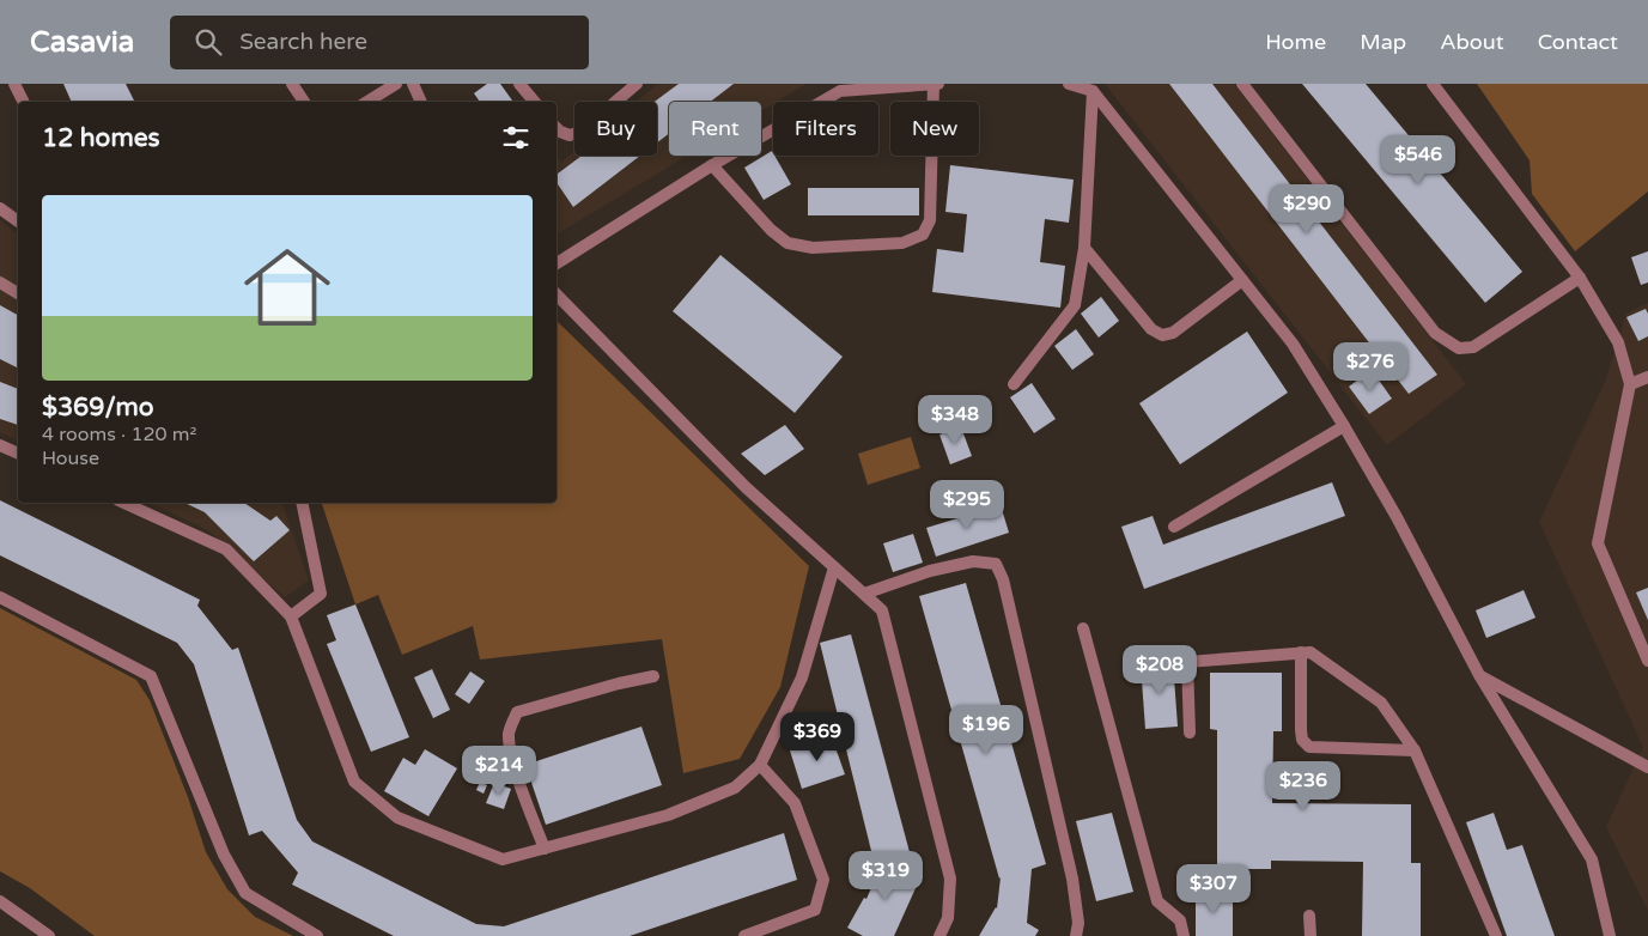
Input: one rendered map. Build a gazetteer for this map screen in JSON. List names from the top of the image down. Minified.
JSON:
{"page":{"header":"Casavia","search":"Search here","nav":["Home","Map","About","Contact"],"chip":["Buy","Rent","Filters","New"],"heading":"12 homes","price":["$546","$290","$276","$348","$295","$208","$196","$369","$214","$236","$319","$307"],"list":[{"name":"$369/mo","note":"4 rooms · 120 m² · House"}]}}
